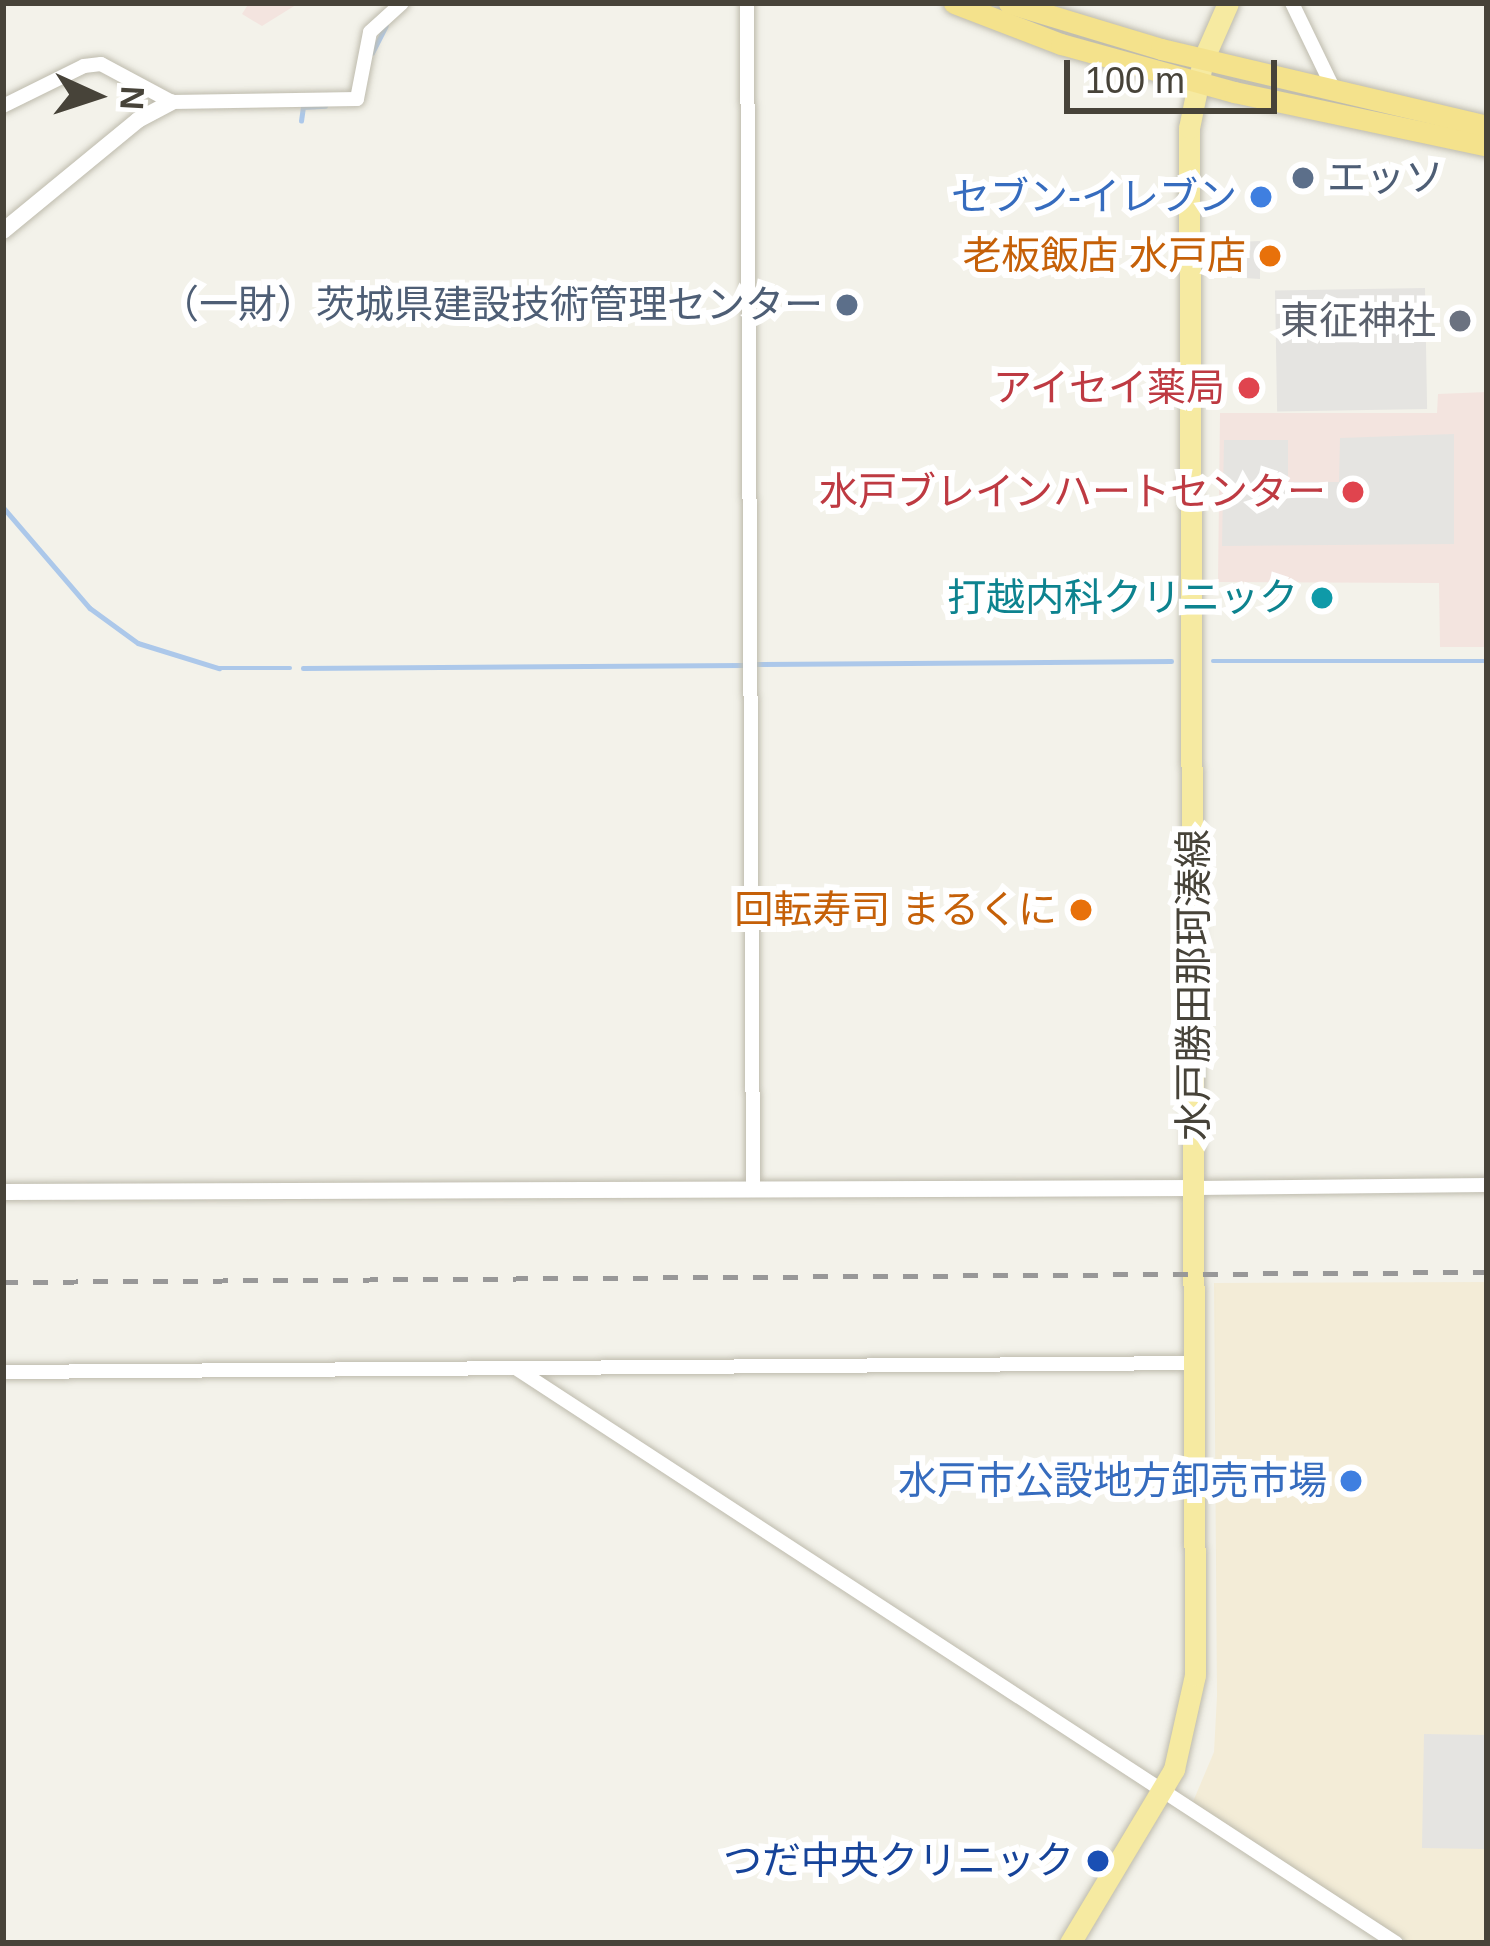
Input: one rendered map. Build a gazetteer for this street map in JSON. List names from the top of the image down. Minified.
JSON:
{"streets":{"main road":["水戸勝田那珂湊線"]},"places":["エッソ","セブン-イレブン","老板飯店 水戸店","（一財）茨城県建設技術管理センター","東征神社","アイセイ薬局","水戸ブレインハートセンター","打越内科クリニック","回転寿司 まるくに","水戸市公設地方卸売市場","つだ中央クリニック"],"scale_bar":"100 m","north":"right"}
